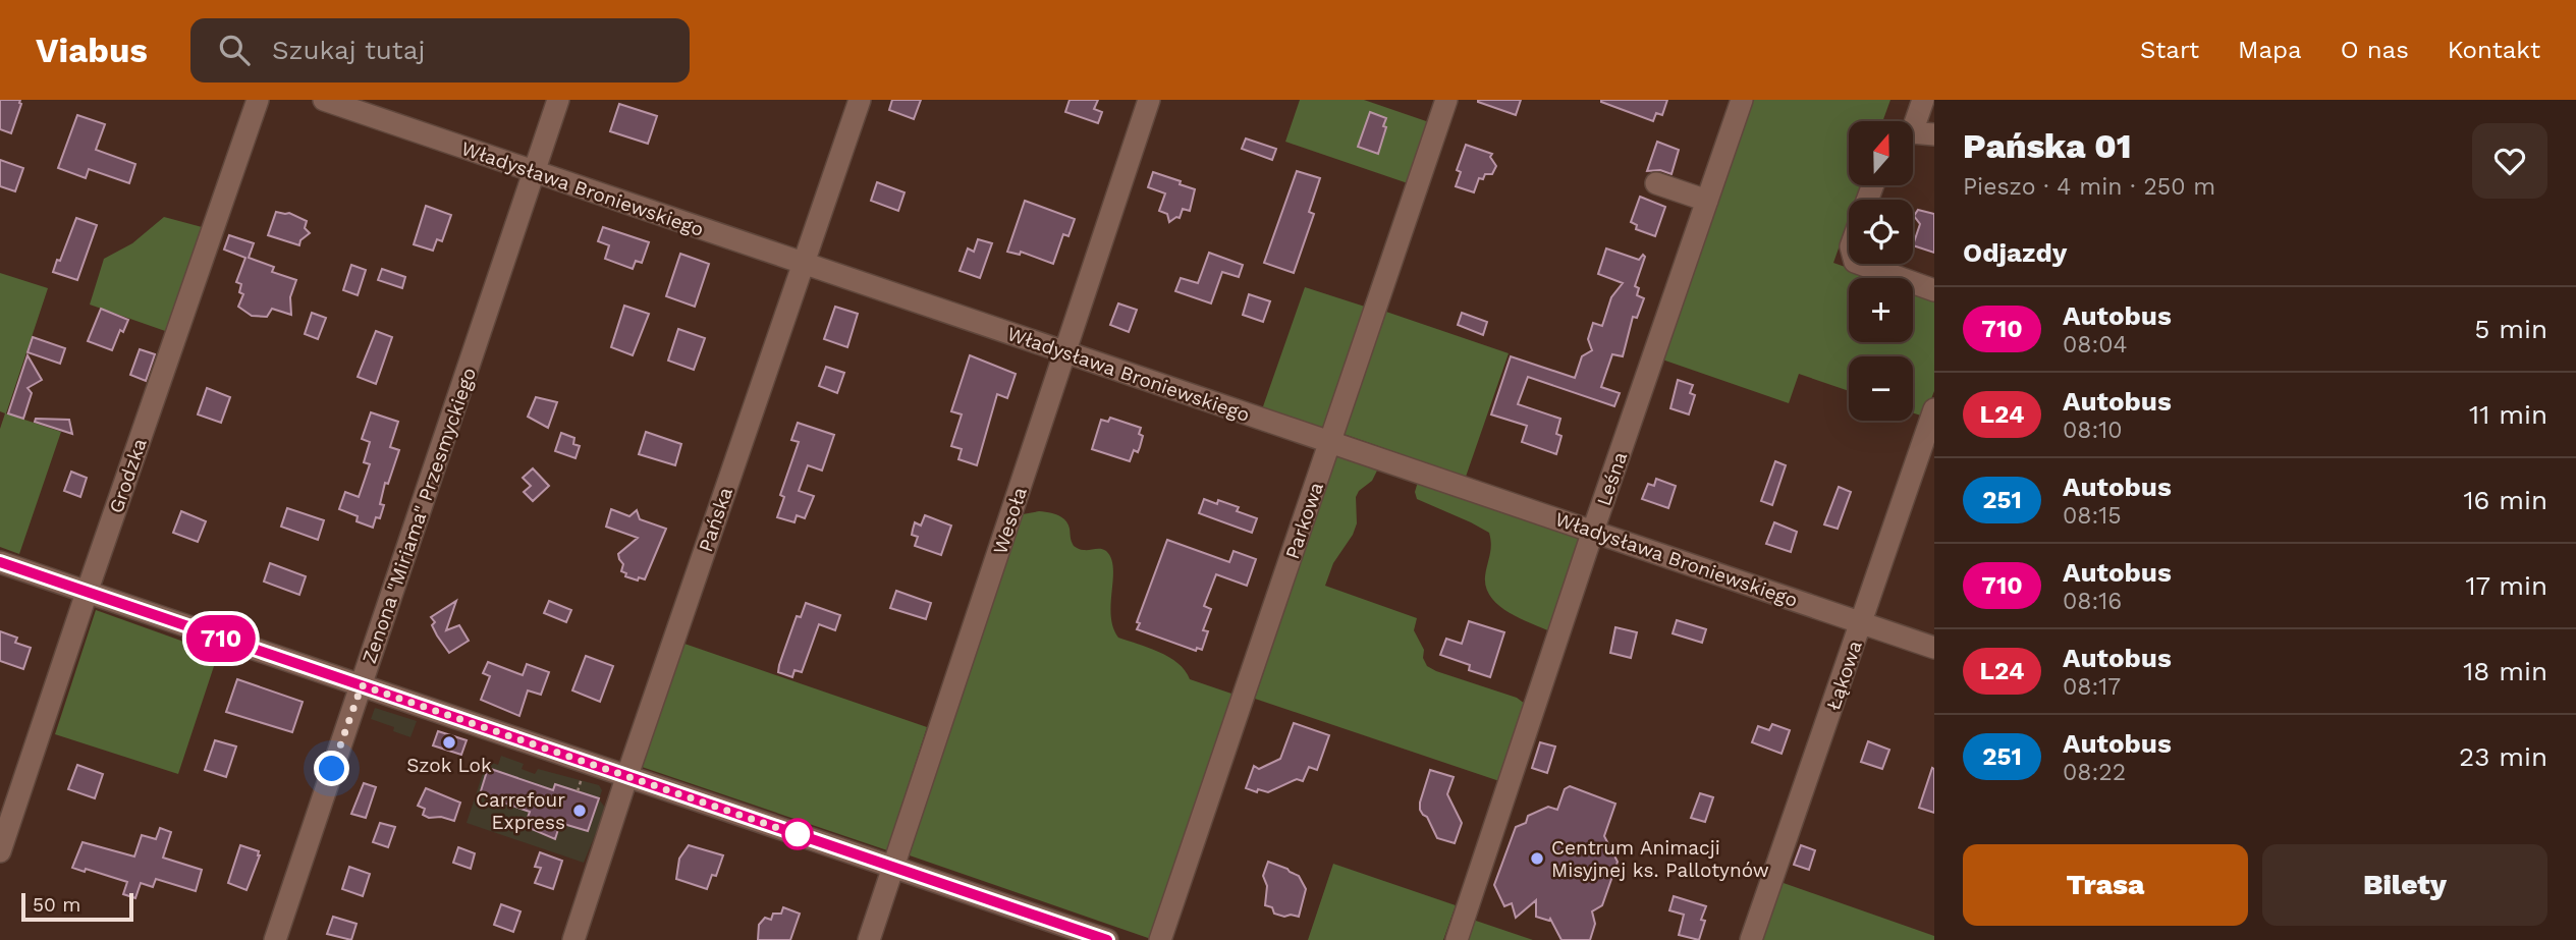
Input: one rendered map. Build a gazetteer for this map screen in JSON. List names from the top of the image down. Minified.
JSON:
{"streets":{"street":["Władysława Broniewskiego","Grodzka","Leśna","Zenona \"Miriama\" Przesmyckiego","Pańska","Wesoła","Parkowa","Łąkowa"]},"crossings":[["Władysława Broniewskiego","Leśna"],["Władysława Broniewskiego","Zenona \"Miriama\" Przesmyckiego"],["Władysława Broniewskiego","Pańska"],["Władysława Broniewskiego","Wesoła"],["Władysława Broniewskiego","Parkowa"],["Władysława Broniewskiego","Łąkowa"]],"places":["Szok Lok","Carrefour Express","Centrum Animacji Misyjnej ks. Pallotynów"],"lines":["bus line 710"],"scale_bar":"50 m","north":"top","page":{"header":"Viabus","search":"Szukaj tutaj","nav":["Start","Mapa","O nas","Kontakt"],"on_map":"710","heading":[["Pańska 01","Pieszo · 4 min · 250 m"],"Odjazdy"],"map_buttons":["+","−"],"list":[{"mark":"710","name":"Autobus","note":"08:04","value":"5 min"},{"mark":"L24","name":"Autobus","note":"08:10","value":"11 min"},{"mark":"251","name":"Autobus","note":"08:15","value":"16 min"},{"mark":"710","name":"Autobus","note":"08:16","value":"17 min"},{"mark":"L24","name":"Autobus","note":"08:17","value":"18 min"},{"mark":"251","name":"Autobus","note":"08:22","value":"23 min"}],"buttons":["Trasa","Bilety"],"scale":"50 m"}}
